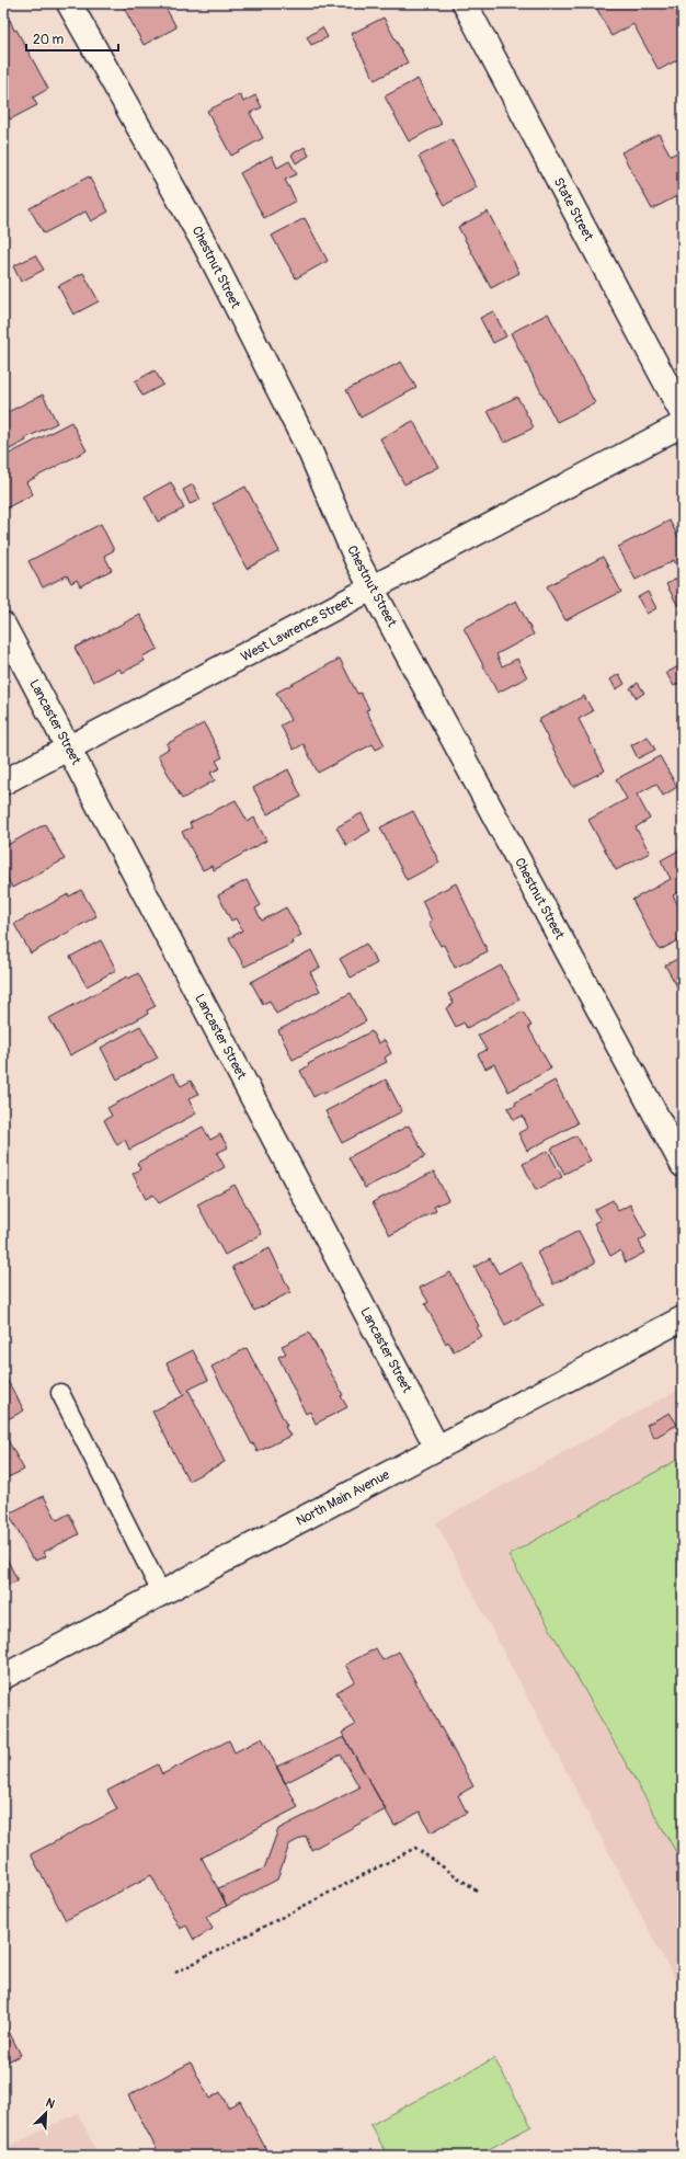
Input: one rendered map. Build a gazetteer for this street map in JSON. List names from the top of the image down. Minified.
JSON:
{"streets":{"street":["State Street","Chestnut Street","West Lawrence Street","Lancaster Street","North Main Avenue"]},"crossings":[["Chestnut Street","West Lawrence Street"],["West Lawrence Street","Lancaster Street"],["Lancaster Street","North Main Avenue"]],"scale_bar":"20 m","north":"top right"}
